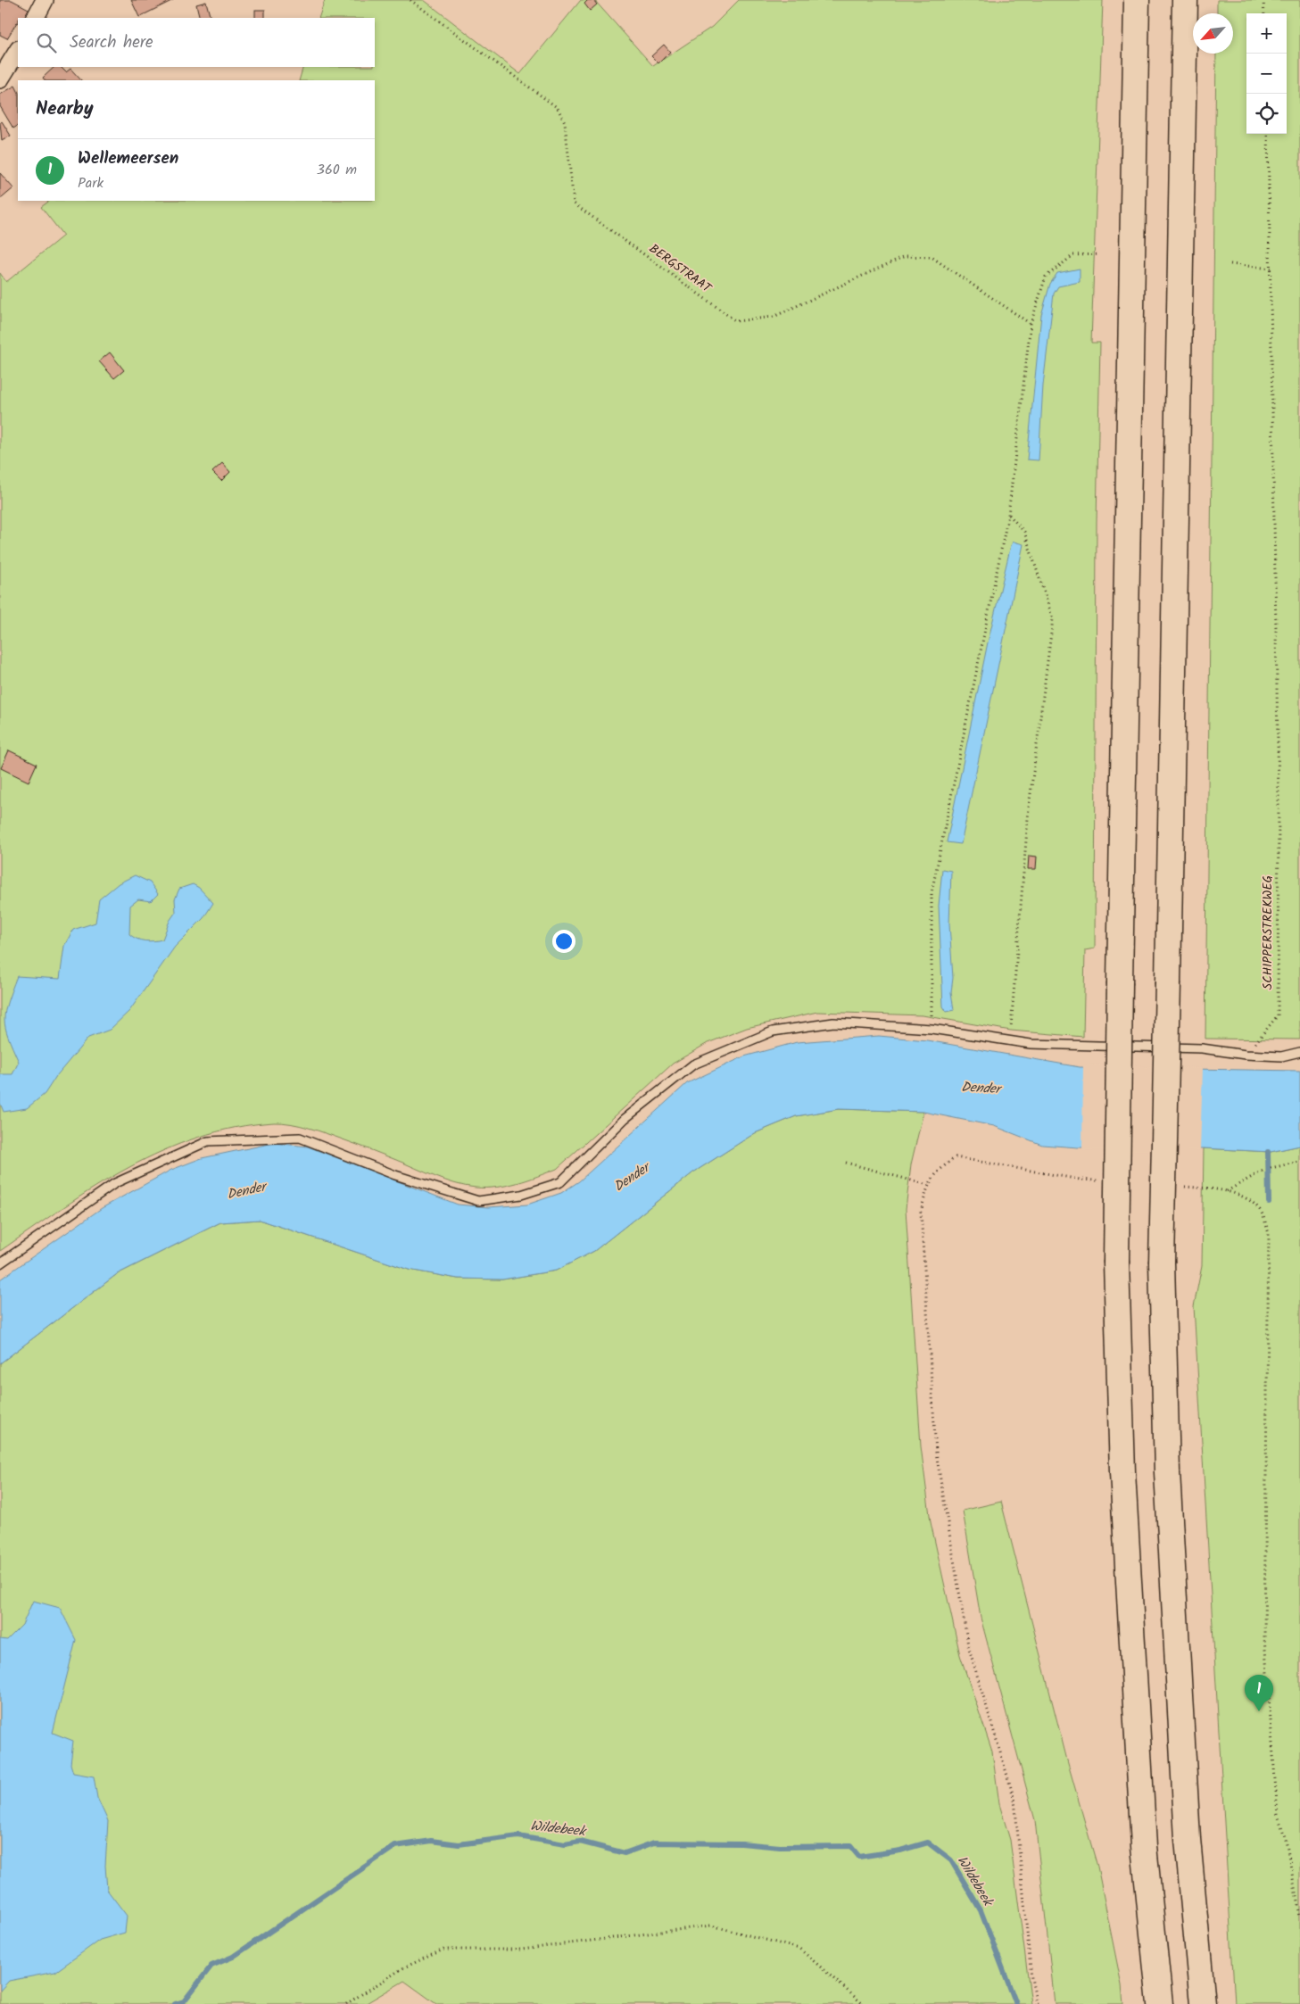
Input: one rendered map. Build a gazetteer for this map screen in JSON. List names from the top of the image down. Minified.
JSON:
{"streets":{"path":["BERGSTRAAT","SCHIPPERSTREKWEG"]},"water":["Dender","Wildebeek"],"north":"bottom left","page":{"map_buttons":["+","−"],"search":"Search here","heading":"Nearby","list":[{"mark":"1","name":"Wellemeersen","note":"Park","value":"360 m"}],"pins":"1"}}
